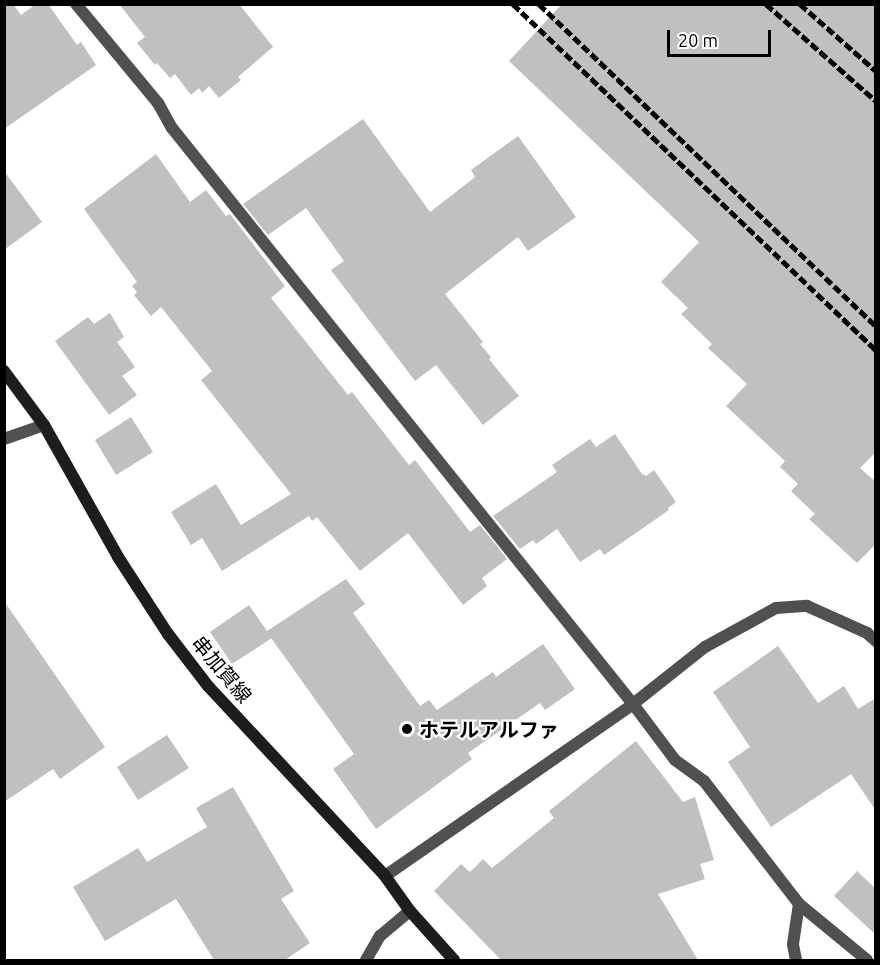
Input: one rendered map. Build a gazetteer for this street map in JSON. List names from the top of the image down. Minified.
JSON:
{"streets":{"main road":["串加賀線"]},"places":["ホテルアルファ"],"scale_bar":"20 m"}
